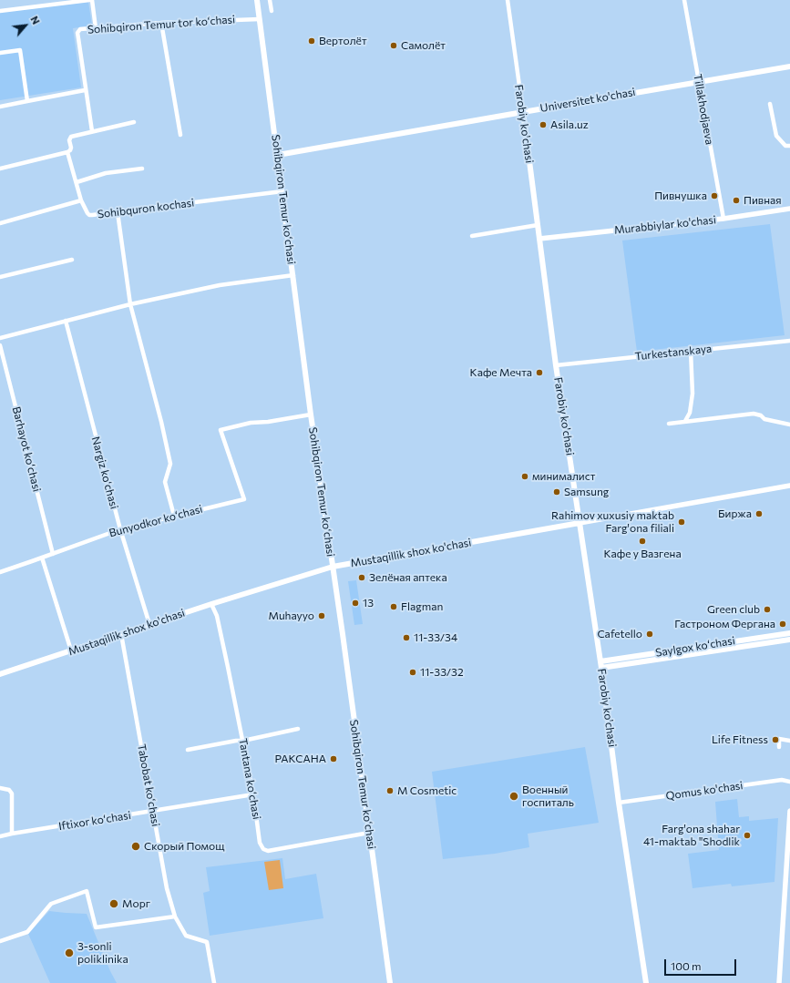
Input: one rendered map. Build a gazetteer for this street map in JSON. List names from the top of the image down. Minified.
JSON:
{"streets":{"main road":["Universitet ko'chasi","Farobiy ko'chasi","Sohibqiron Temur koʻchasi","Mustaqillik shox ko'chasi","Saylgox koʻchasi"],"street":["Sohibqiron Temur tor koʻchasi","Tillakhodjaeva","Sohibquron kochasi","Murabbiylar ko'chasi","Turkestanskaya","Barhayot koʻchasi","Nargiz koʻchasi","Bunyodkor koʻchasi","Tantana koʻchasi","Tabobat koʻchasi","Qomus ko'chasi","Iftixor koʻchasi"]},"crossings":[["Sohibqiron Temur tor koʻchasi","Sohibqiron Temur koʻchasi"],["Universitet ko'chasi","Tillakhodjaeva"],["Universitet ko'chasi","Farobiy ko'chasi"],["Universitet ko'chasi","Sohibqiron Temur koʻchasi"],["Tillakhodjaeva","Murabbiylar ko'chasi"],["Farobiy ko'chasi","Murabbiylar ko'chasi"],["Farobiy ko'chasi","Turkestanskaya"],["Farobiy ko'chasi","Mustaqillik shox ko'chasi"],["Farobiy ko'chasi","Saylgox koʻchasi"],["Farobiy ko'chasi","Qomus ko'chasi"],["Sohibqiron Temur koʻchasi","Sohibquron kochasi"],["Sohibqiron Temur koʻchasi","Bunyodkor koʻchasi"],["Sohibqiron Temur koʻchasi","Mustaqillik shox ko'chasi"],["Sohibqiron Temur koʻchasi","Tantana koʻchasi"],["Barhayot koʻchasi","Bunyodkor koʻchasi"],["Nargiz koʻchasi","Bunyodkor koʻchasi"],["Nargiz koʻchasi","Mustaqillik shox ko'chasi"],["Mustaqillik shox ko'chasi","Tantana koʻchasi"],["Mustaqillik shox ko'chasi","Tabobat koʻchasi"],["Tantana koʻchasi","Iftixor koʻchasi"],["Tabobat koʻchasi","Iftixor koʻchasi"]],"places":["Вертолёт","Самолёт","Asila.uz","Пивнушка","Пивная","Кафе Мечта","минималист","Samsung","Биржа","Rahimov xuxusiy maktab Farg'ona filiali","Кафе у Вазгена","Зелёная аптека","13","Flagman","Green club","Muhayyo","Гастроном Фергана","Cafetello","11-33/34","11-33/32","Life Fitness","РАКСАНА","M Cosmetic","Военный госпиталь","Farg'ona shahar 41-maktab \"Shodlik","Скорый Помощ","Морг","3-sonli poliklinika"],"scale_bar":"100 m","north":"top right"}
